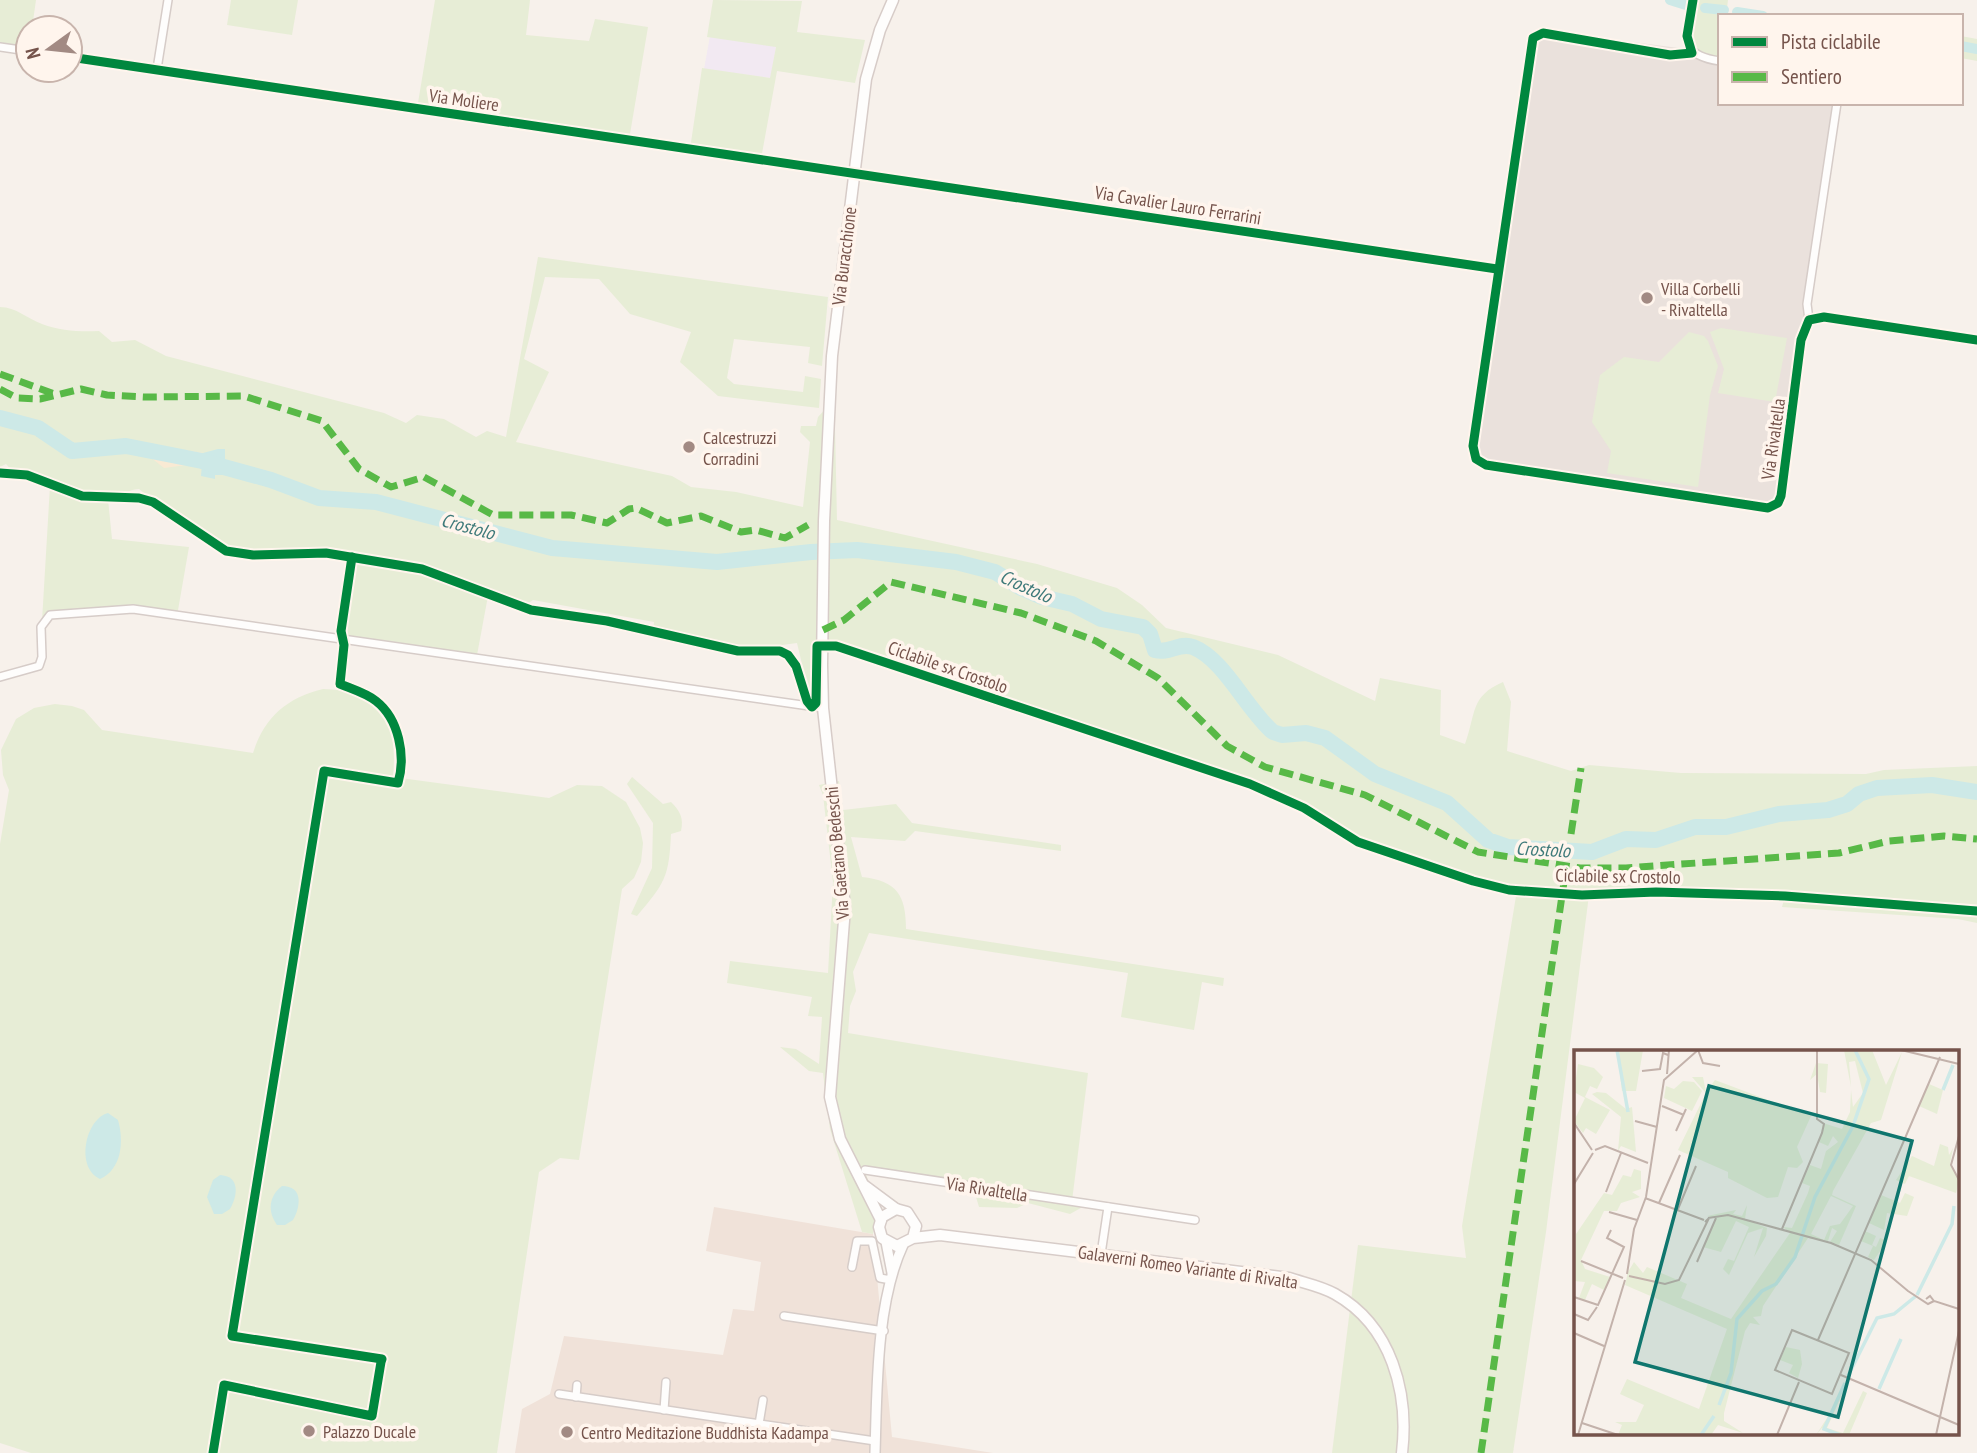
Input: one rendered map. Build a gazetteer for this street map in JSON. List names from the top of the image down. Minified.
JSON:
{"streets":{"main road":["Via Buracchione","Via Gaetano Bedeschi","Galaverni Romeo Variante di Rivalta"],"street":["Via Moliere","Via Cavalier Lauro Ferrarini","Via Rivaltella"],"cycle path":["Ciclabile sx Crostolo"]},"crossings":[["Via Moliere","Via Cavalier Lauro Ferrarini"],["Via Moliere","Via Buracchione"],["Via Cavalier Lauro Ferrarini","Via Buracchione"],["Via Cavalier Lauro Ferrarini","Via Rivaltella"],["Via Buracchione","Via Gaetano Bedeschi"],["Via Gaetano Bedeschi","Galaverni Romeo Variante di Rivalta"]],"water":["Crostolo"],"places":["Villa Corbelli - Rivaltella","Calcestruzzi Corradini","Palazzo Ducale","Centro Meditazione Buddhista Kadampa"],"legend":["Pista ciclabile","Sentiero"],"north":"left"}
